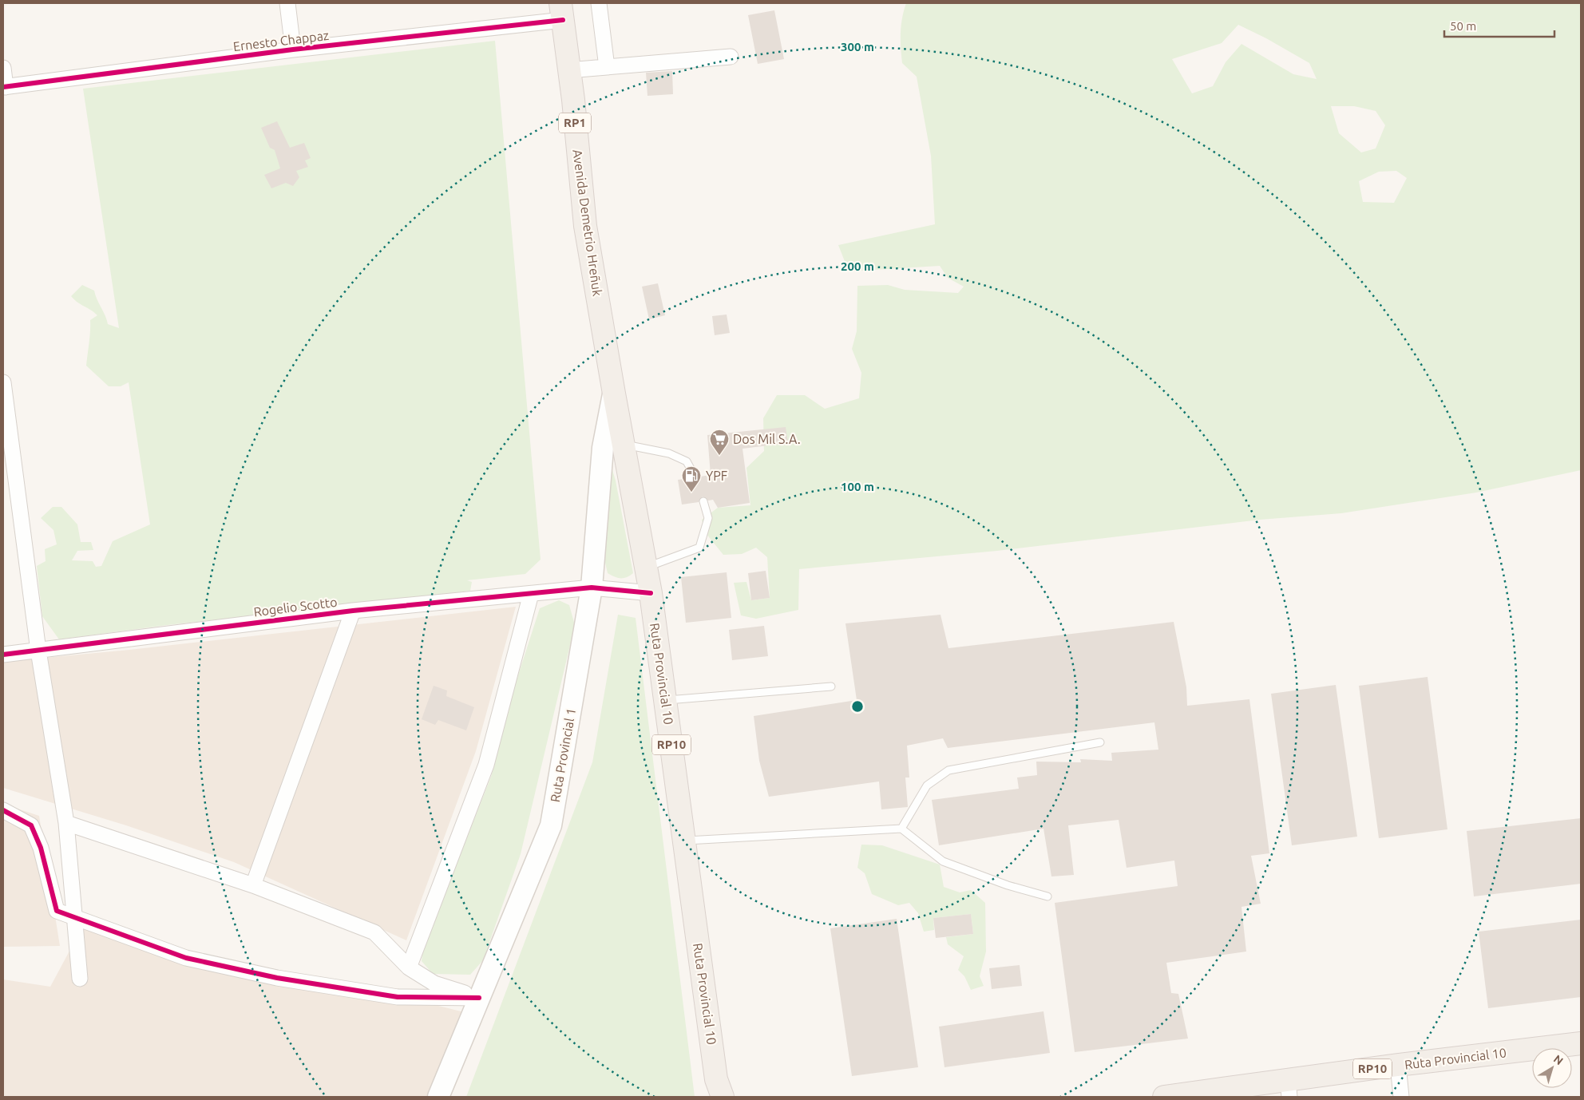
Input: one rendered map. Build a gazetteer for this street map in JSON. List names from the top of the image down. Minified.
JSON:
{"streets":{"main road":["RP1","Avenida Demetrio Hreñuk","Ruta Provincial 10","RP10","Ruta Provincial 1"],"street":["Ernesto Chappaz","Rogelio Scotto"]},"crossings":[["Ernesto Chappaz","Avenida Demetrio Hreñuk"],["Avenida Demetrio Hreñuk","Ruta Provincial 10"],["Avenida Demetrio Hreñuk","Ruta Provincial 1"],["Rogelio Scotto","Ruta Provincial 10"],["Rogelio Scotto","Ruta Provincial 1"],["Ruta Provincial 10","Ruta Provincial 1"]],"places":{"supermarket":["Dos Mil S.A."],"fuel station":["YPF"]},"scale_bar":"50 m","north":"top right","rings":["300 m","200 m","100 m"]}
